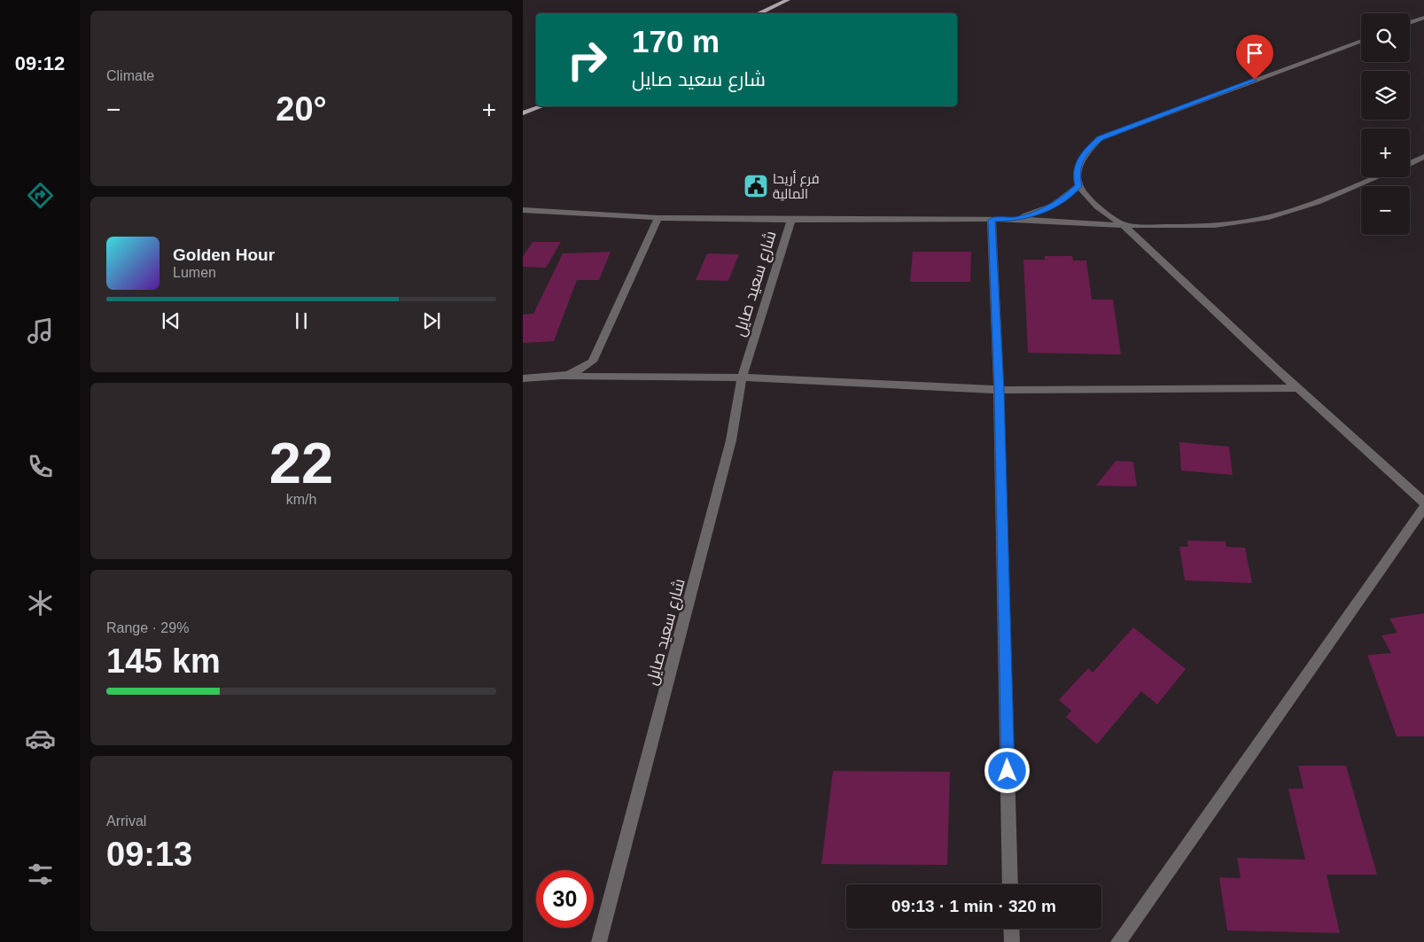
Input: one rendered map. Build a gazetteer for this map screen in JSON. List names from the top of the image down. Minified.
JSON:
{"streets":{"street":["شارع سعيد صايل"]},"places":{"public building":["فرع أريحا المالية"]},"page":{"tabs":"09:12","tile":["Climate",["22","km/h"],["Range · 29%","145 km"],["Arrival","09:13"]],"map_buttons":["+","−"],"turn":["170 m","شارع سعيد صايل"],"heat":["−","20°","+"],"song":["Golden Hour","Lumen"],"limit":"30","trip":"09:13 · 1 min · 320 m"}}
